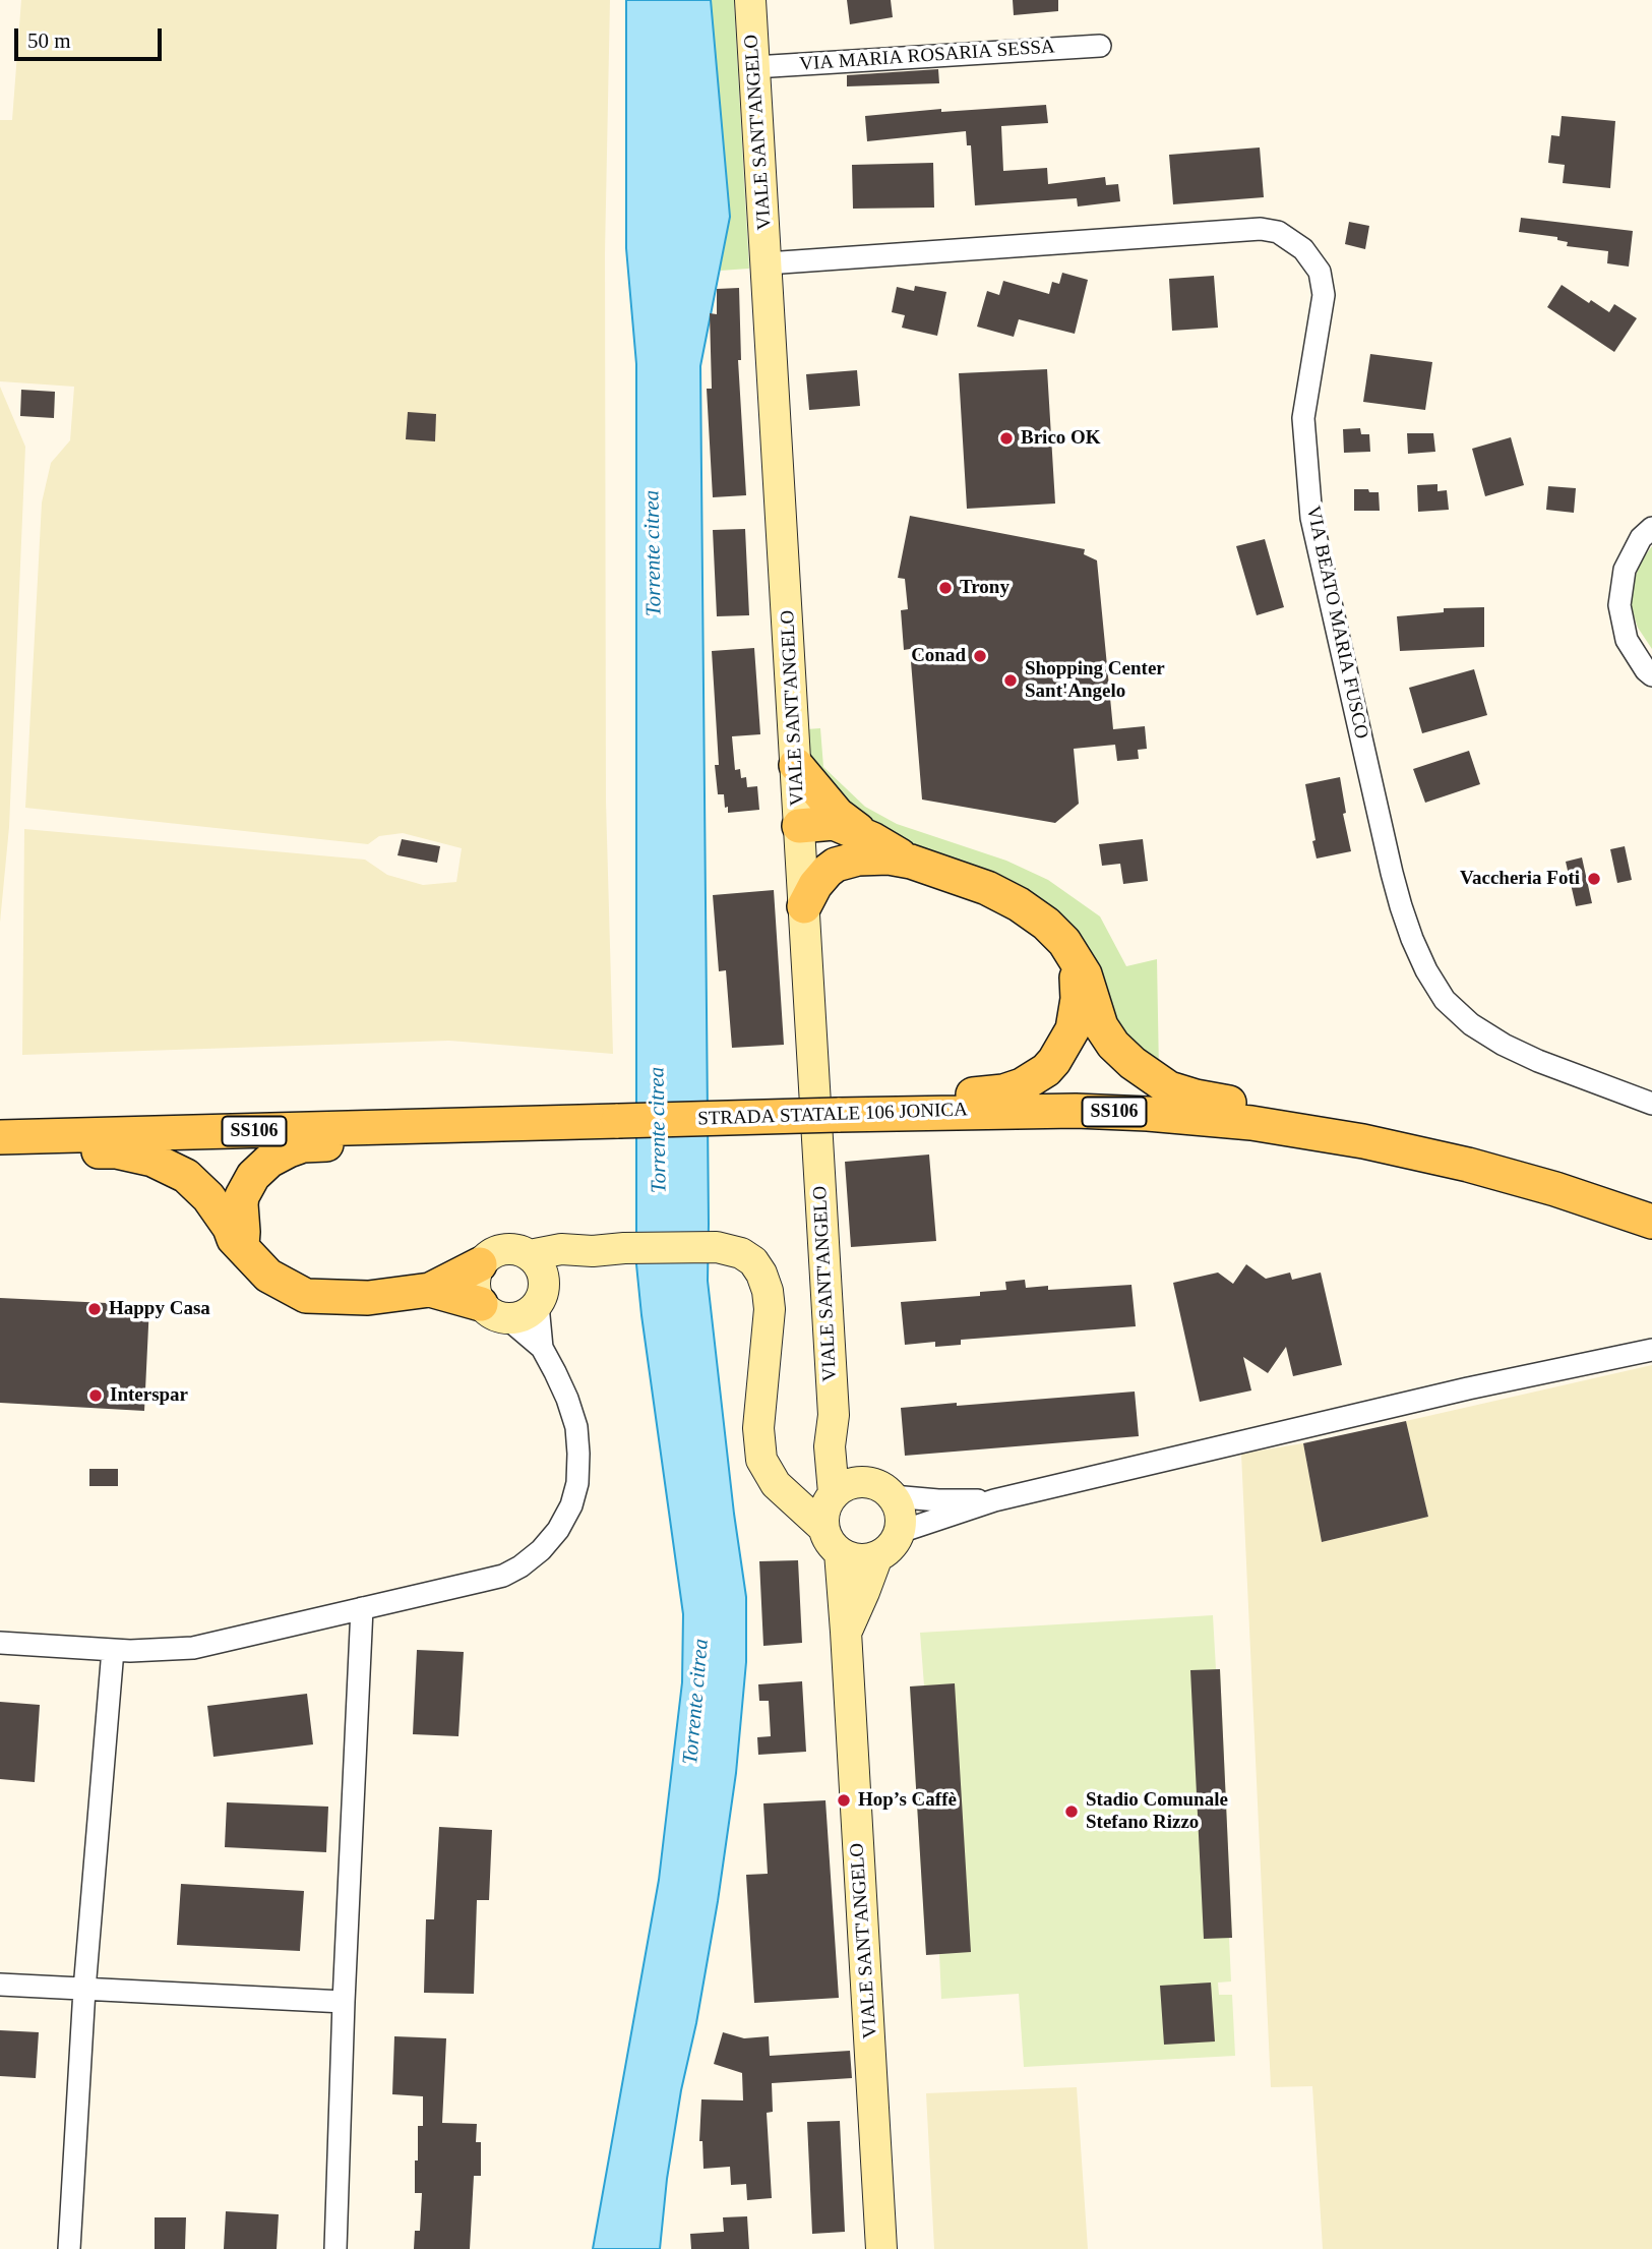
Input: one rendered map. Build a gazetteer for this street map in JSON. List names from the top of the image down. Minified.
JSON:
{"streets":{"main road":["VIALE SANT'ANGELO","SS106","STRADA STATALE 106 JONICA"],"street":["VIA MARIA ROSARIA SESSA","VIA BEATO MARIA FUSCO"]},"crossings":[["VIA MARIA ROSARIA SESSA","VIALE SANT'ANGELO"],["VIALE SANT'ANGELO","VIA BEATO MARIA FUSCO"]],"water":["Torrente citrea"],"places":["Brico OK","Trony","Conad","Shopping Center Sant'Angelo","Vaccheria Foti","Happy Casa","Interspar","Hop’s Caffè","Stadio Comunale Stefano Rizzo"],"scale_bar":"50 m"}
